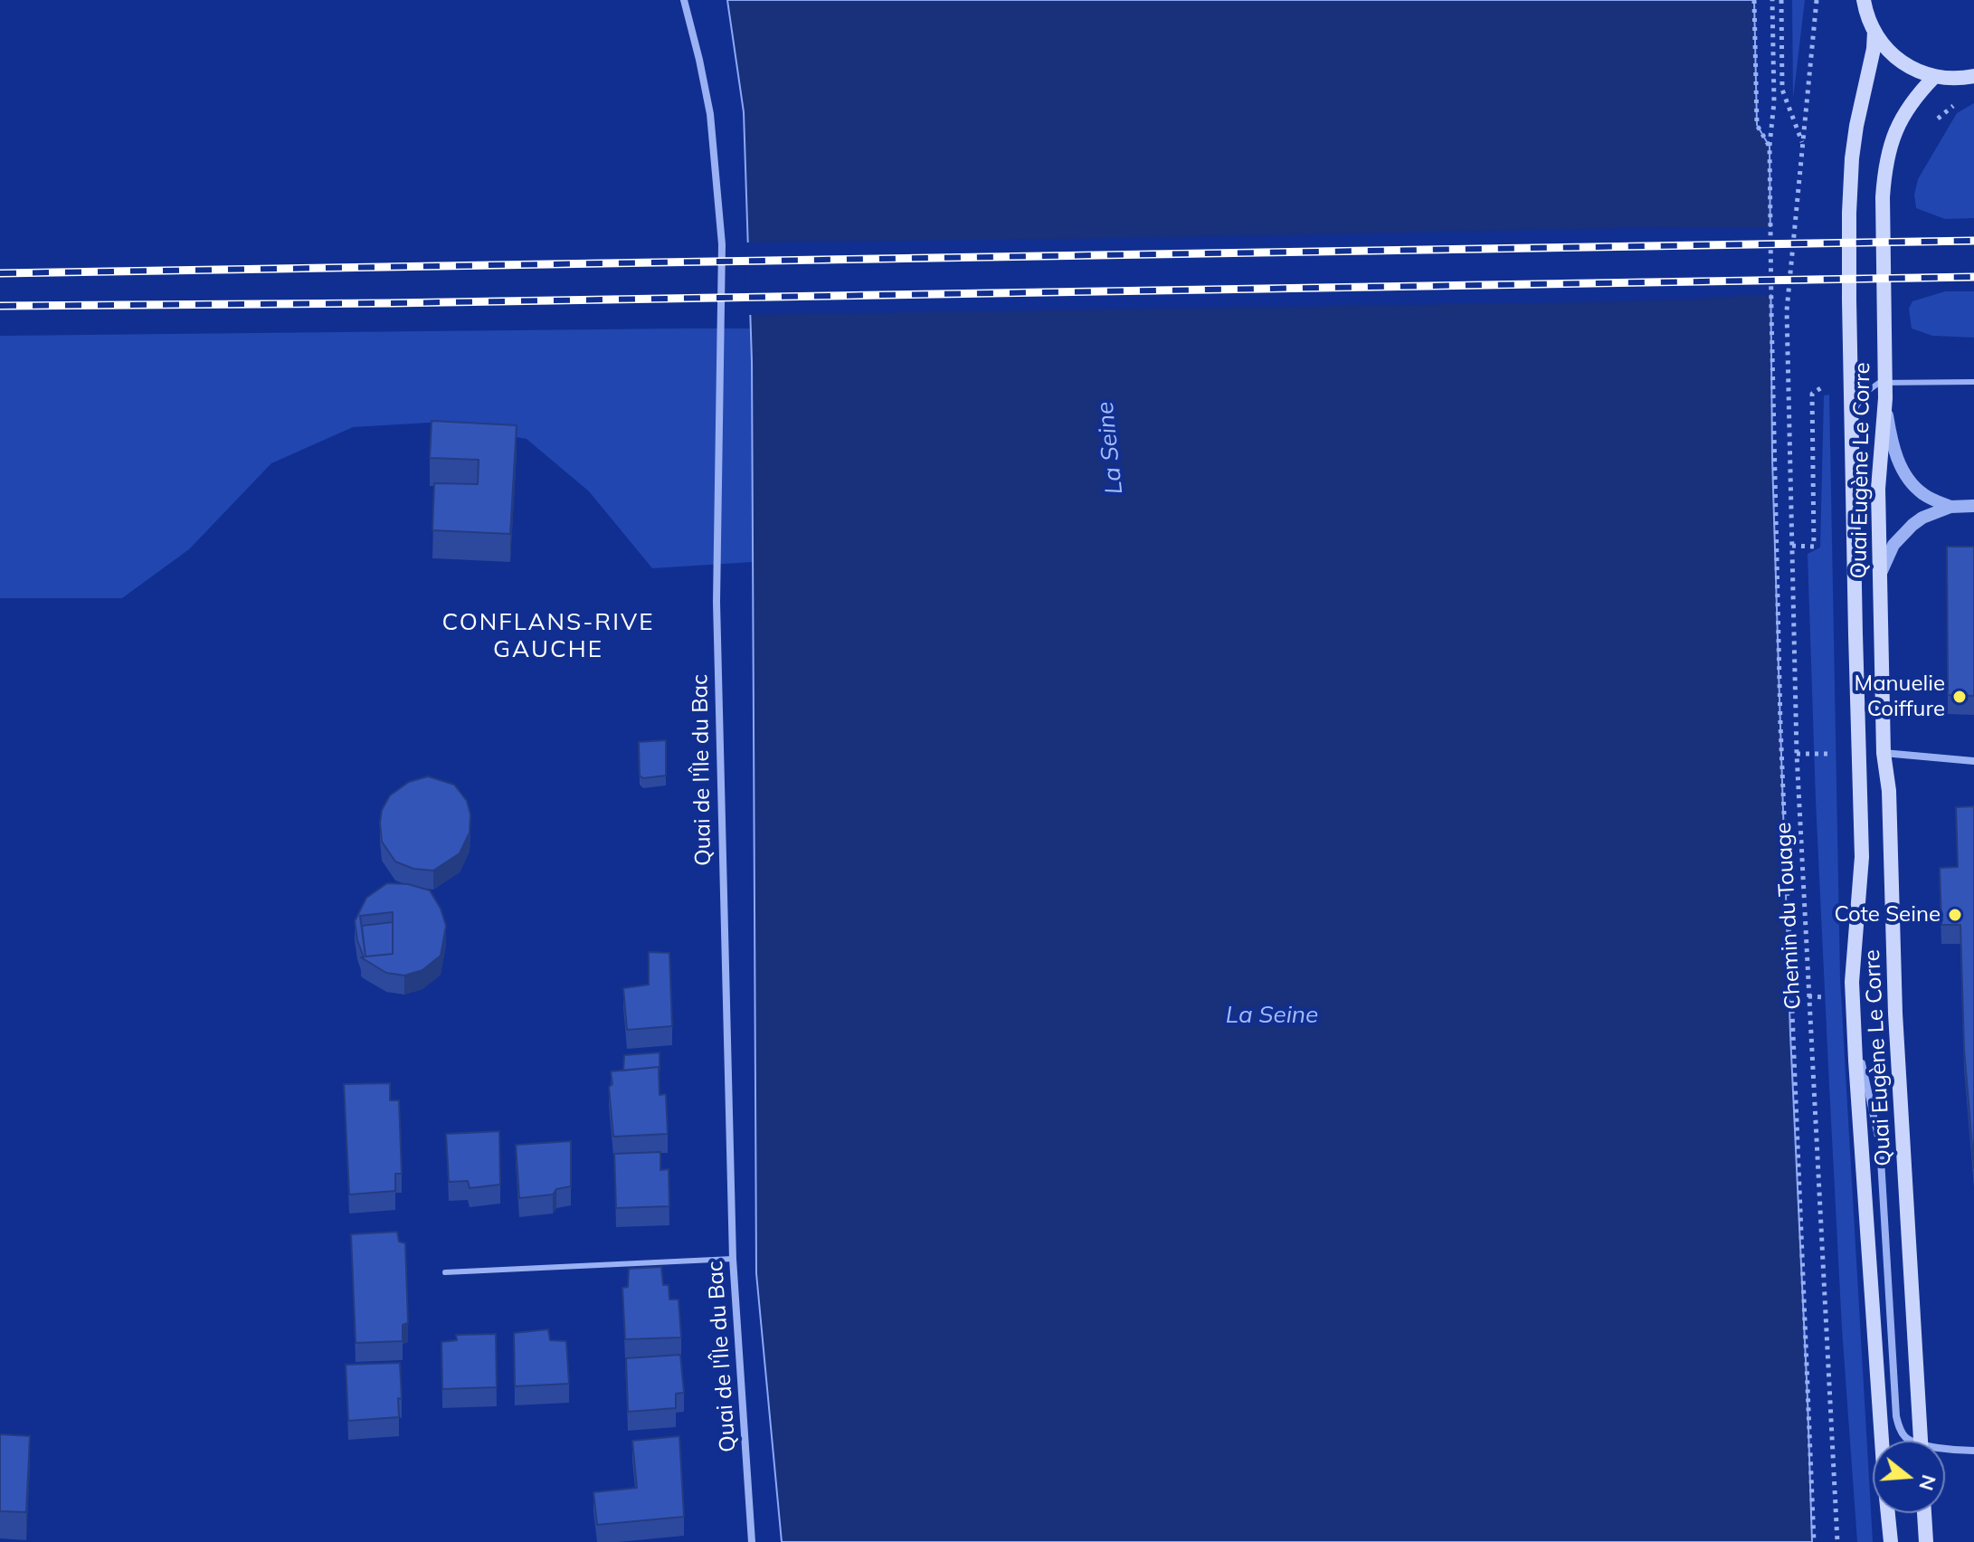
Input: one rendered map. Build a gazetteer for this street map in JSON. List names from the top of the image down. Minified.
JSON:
{"streets":{"main road":["Quai Eugène Le Corre"],"street":["Quai de l'Île du Bac"],"path":["Chemin du Touage"]},"districts":["CONFLANS-RIVE GAUCHE"],"water":["La Seine"],"places":["Manuelie Coiffure","Cote Seine"],"north":"right"}
